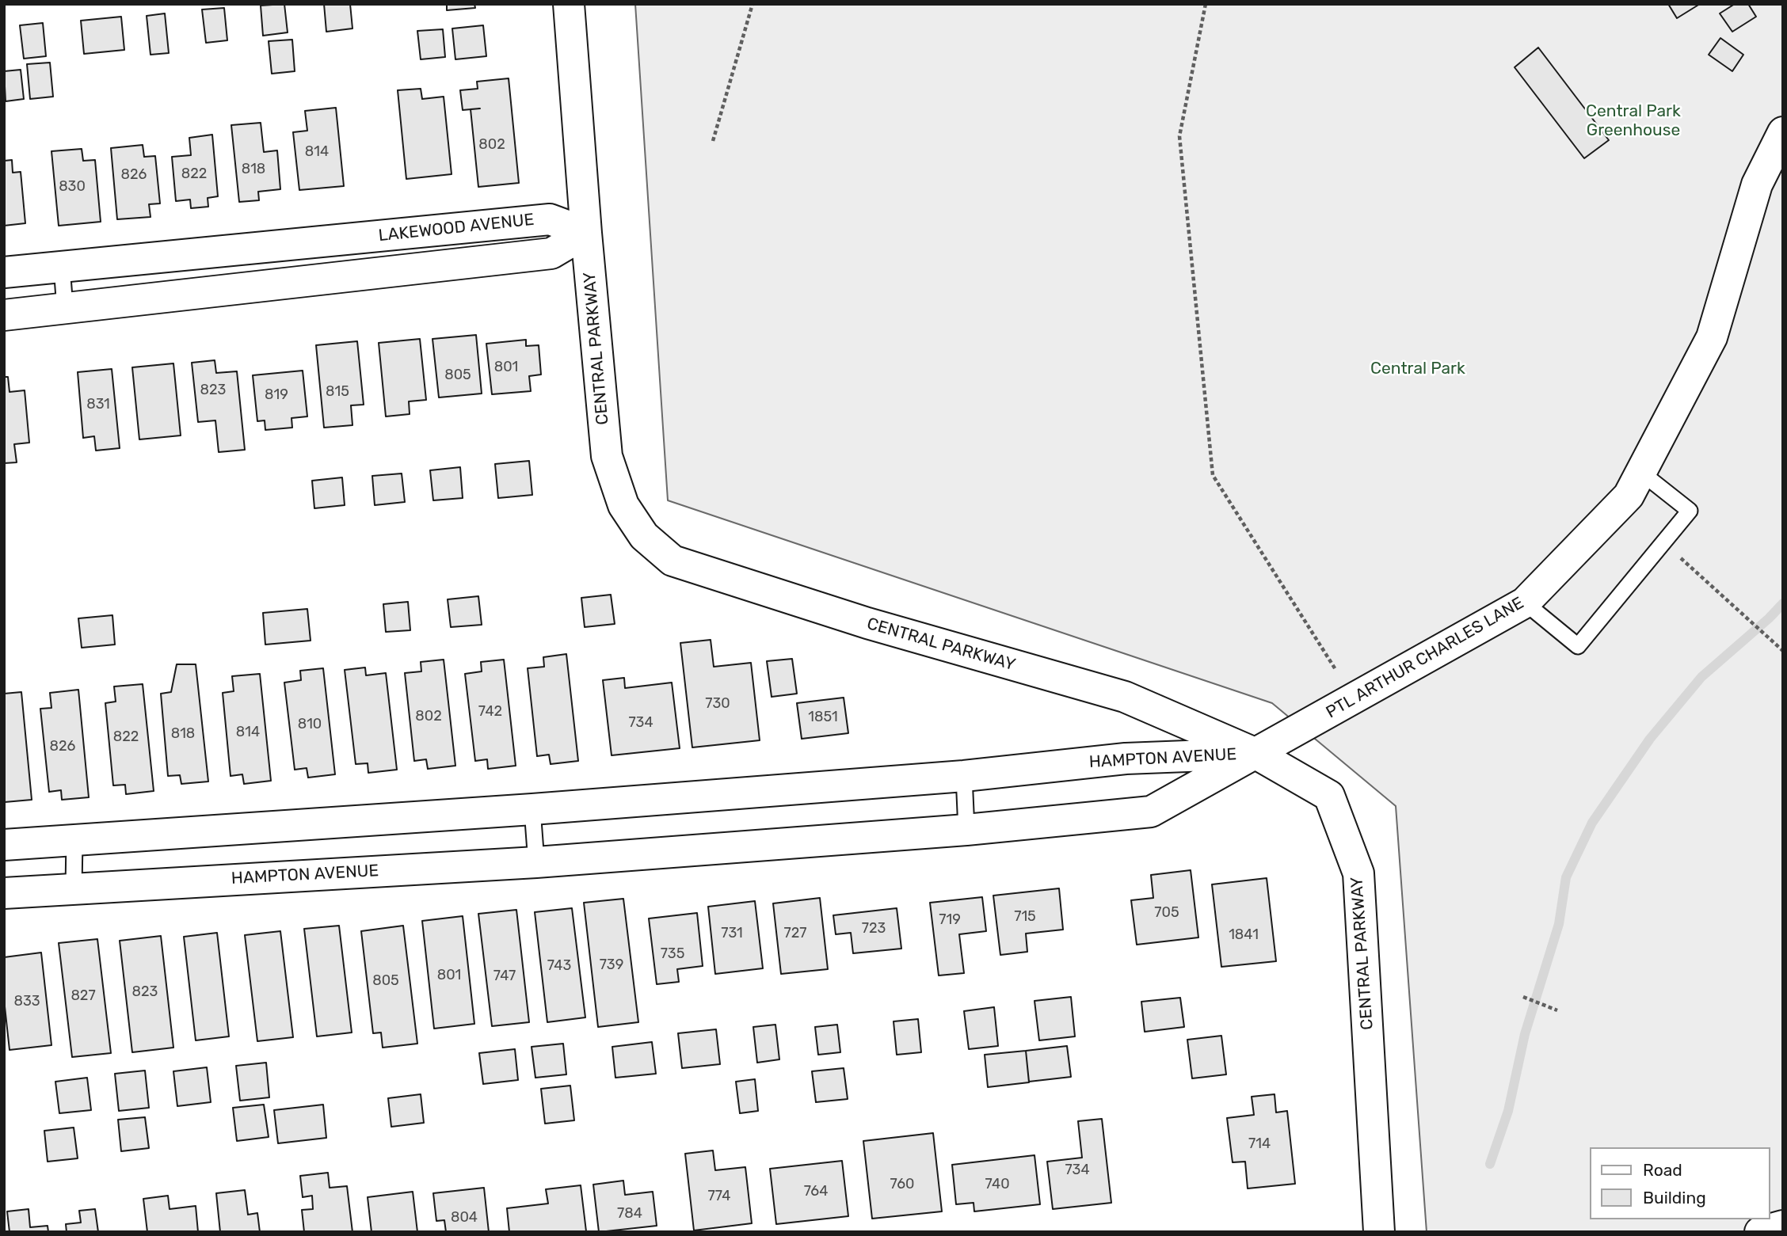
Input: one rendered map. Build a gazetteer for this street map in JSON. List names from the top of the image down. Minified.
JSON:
{"streets":{"street":["LAKEWOOD AVENUE","CENTRAL PARKWAY","PTL ARTHUR CHARLES LANE","HAMPTON AVENUE"]},"crossings":[["LAKEWOOD AVENUE","CENTRAL PARKWAY"],["CENTRAL PARKWAY","PTL ARTHUR CHARLES LANE"],["CENTRAL PARKWAY","HAMPTON AVENUE"],["PTL ARTHUR CHARLES LANE","HAMPTON AVENUE"]],"parks":["Central Park Greenhouse","Central Park"],"house_numbers":["802","814","818","822","826","830","801","805","823","815","819","831","730","742","802","1851","734","810","814","818","822","826","705","715","719","723","731","727","1841","735","739","743","801","747","805","823","827","833","714","734","760","740","764","774","784","804"],"legend":["Road","Building"]}
